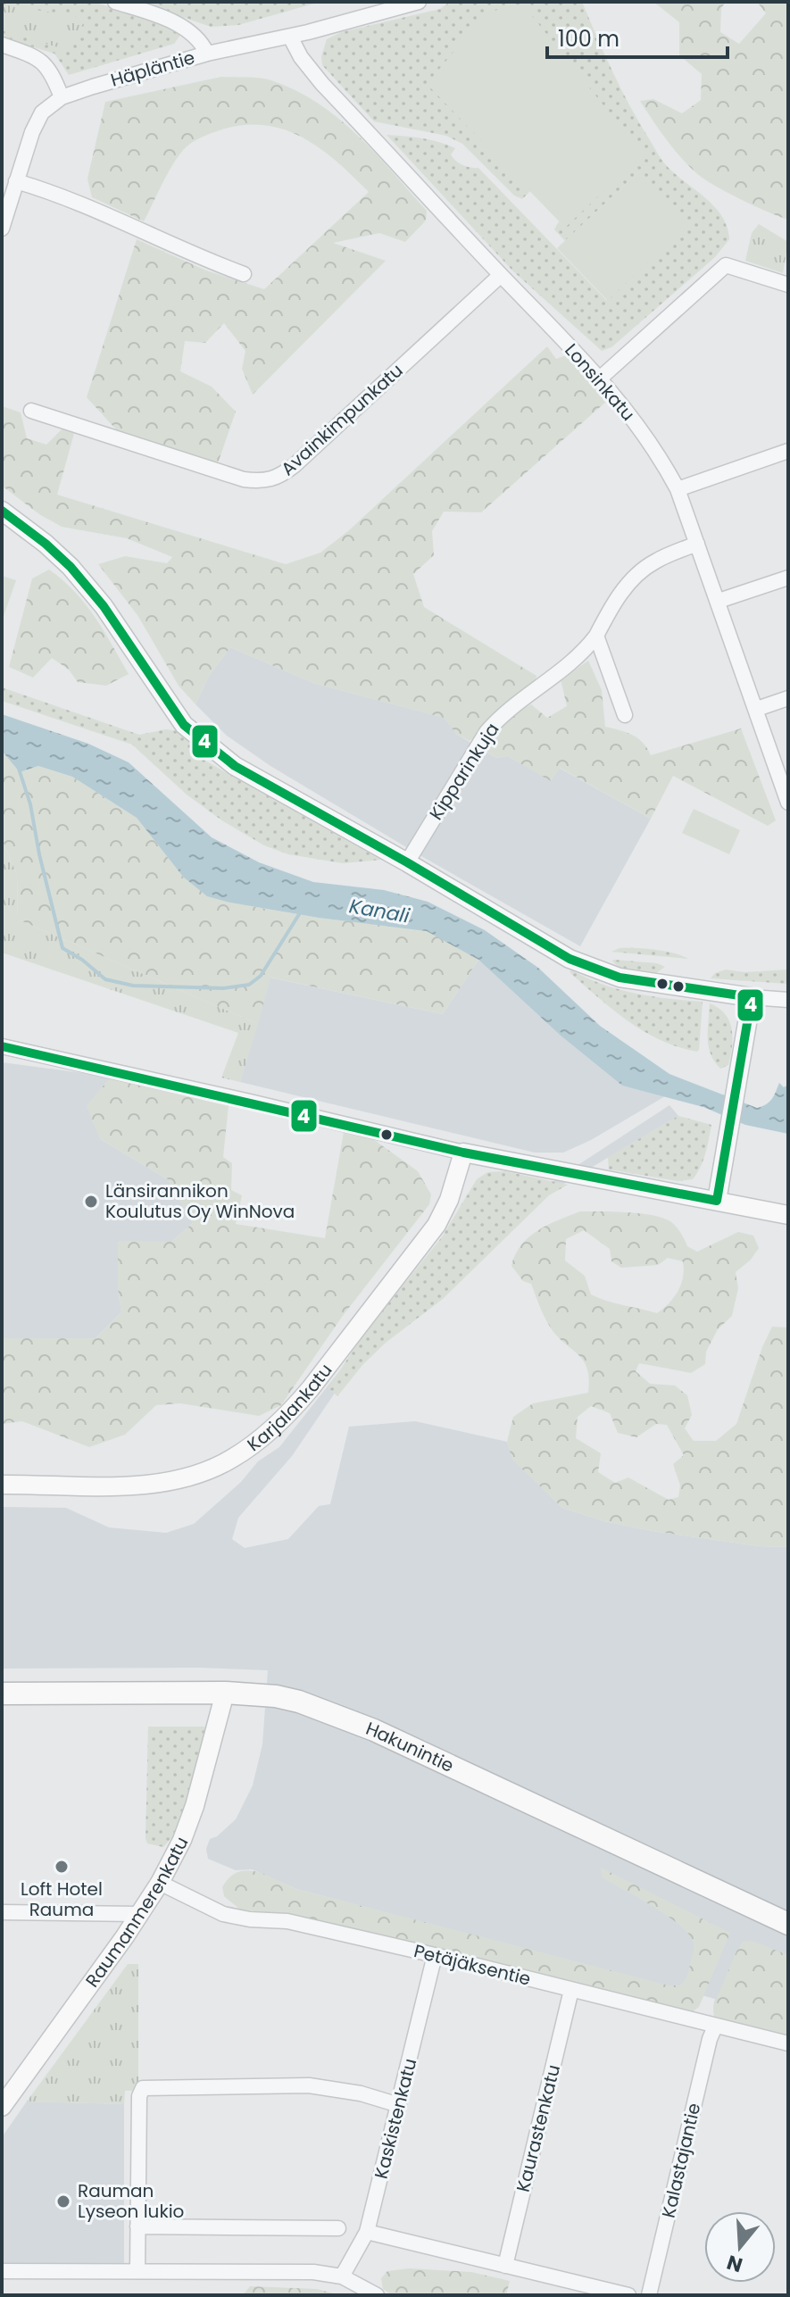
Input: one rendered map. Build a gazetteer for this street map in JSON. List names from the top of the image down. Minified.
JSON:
{"streets":{"highway":["Hakunintie"],"main road":["Karjalankatu","Raumanmerenkatu"],"street":["Häpläntie","Lonsinkatu","Avainkimpunkatu","Kipparinkuja","Petäjäksentie","Kaskistenkatu","Kaurastenkatu","Kalastajantie"]},"crossings":[["Häpläntie","Lonsinkatu"],["Lonsinkatu","Avainkimpunkatu"],["Lonsinkatu","Kipparinkuja"],["Hakunintie","Raumanmerenkatu"],["Raumanmerenkatu","Petäjäksentie"],["Petäjäksentie","Kaskistenkatu"],["Petäjäksentie","Kaurastenkatu"],["Petäjäksentie","Kalastajantie"]],"water":["Kanali"],"places":["Länsirannikon Koulutus Oy WinNova","Loft Hotel Rauma","Rauman Lyseon lukio"],"lines":["transit line 4"],"scale_bar":"100 m","north":"bottom"}
